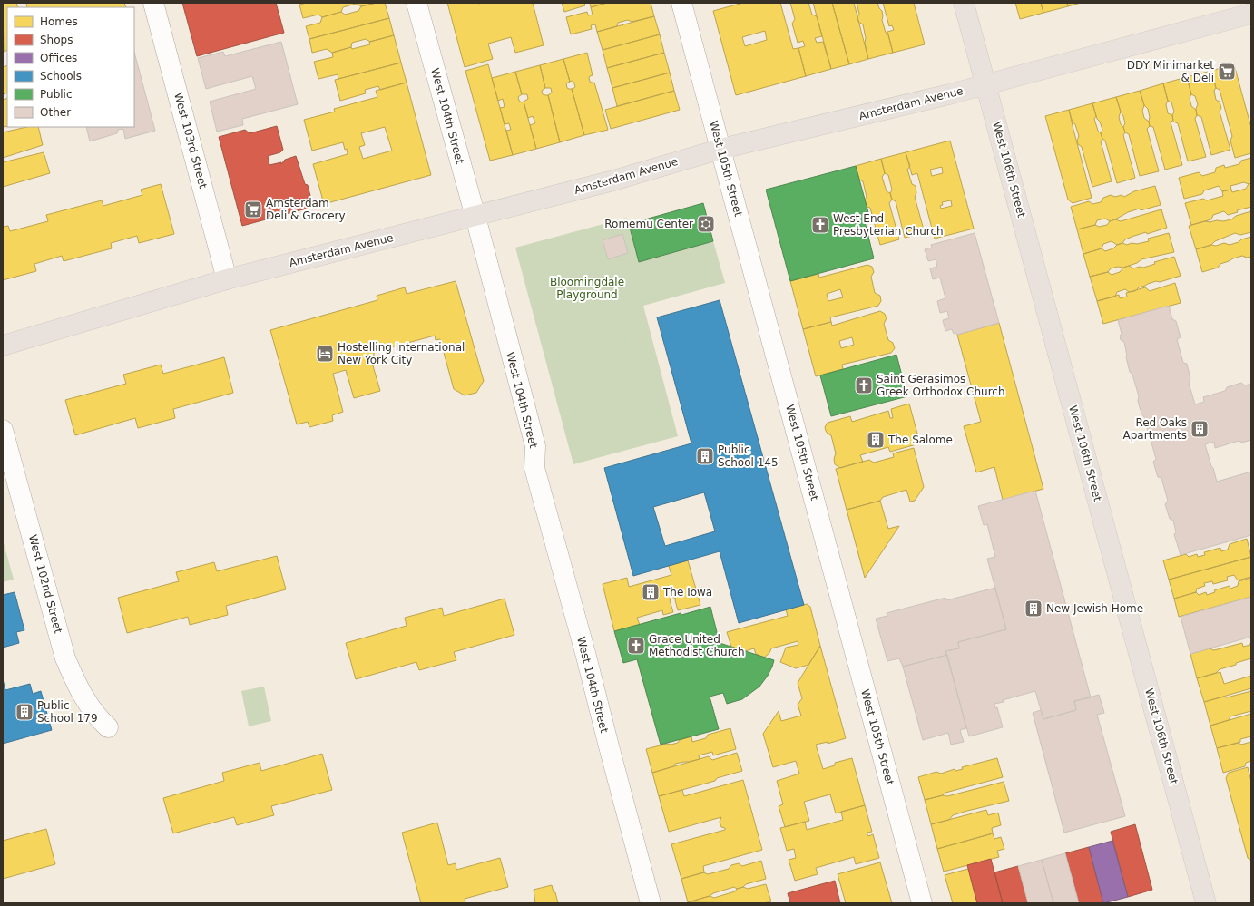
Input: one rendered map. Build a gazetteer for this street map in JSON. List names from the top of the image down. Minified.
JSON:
{"streets":{"main road":["Amsterdam Avenue","West 106th Street"],"street":["West 104th Street","West 103rd Street","West 105th Street","West 102nd Street"]},"crossings":[["Amsterdam Avenue","West 104th Street"],["Amsterdam Avenue","West 103rd Street"],["Amsterdam Avenue","West 105th Street"],["Amsterdam Avenue","West 106th Street"]],"parks":["Bloomingdale Playground"],"places":{"supermarket":["DDY Minimarket & Deli","Amsterdam Deli & Grocery"],"synagogue":["Romemu Center"],"church":["West End Presbyterian Church","Saint Gerasimos Greek Orthodox Church","Grace United Methodist Church"],"hotel":["Hostelling International New York City"],"building":["Red Oaks Apartments","The Salome","Public School 145","The Iowa","New Jewish Home","Public School 179"]},"legend":["Homes","Shops","Offices","Schools","Public","Other"]}
